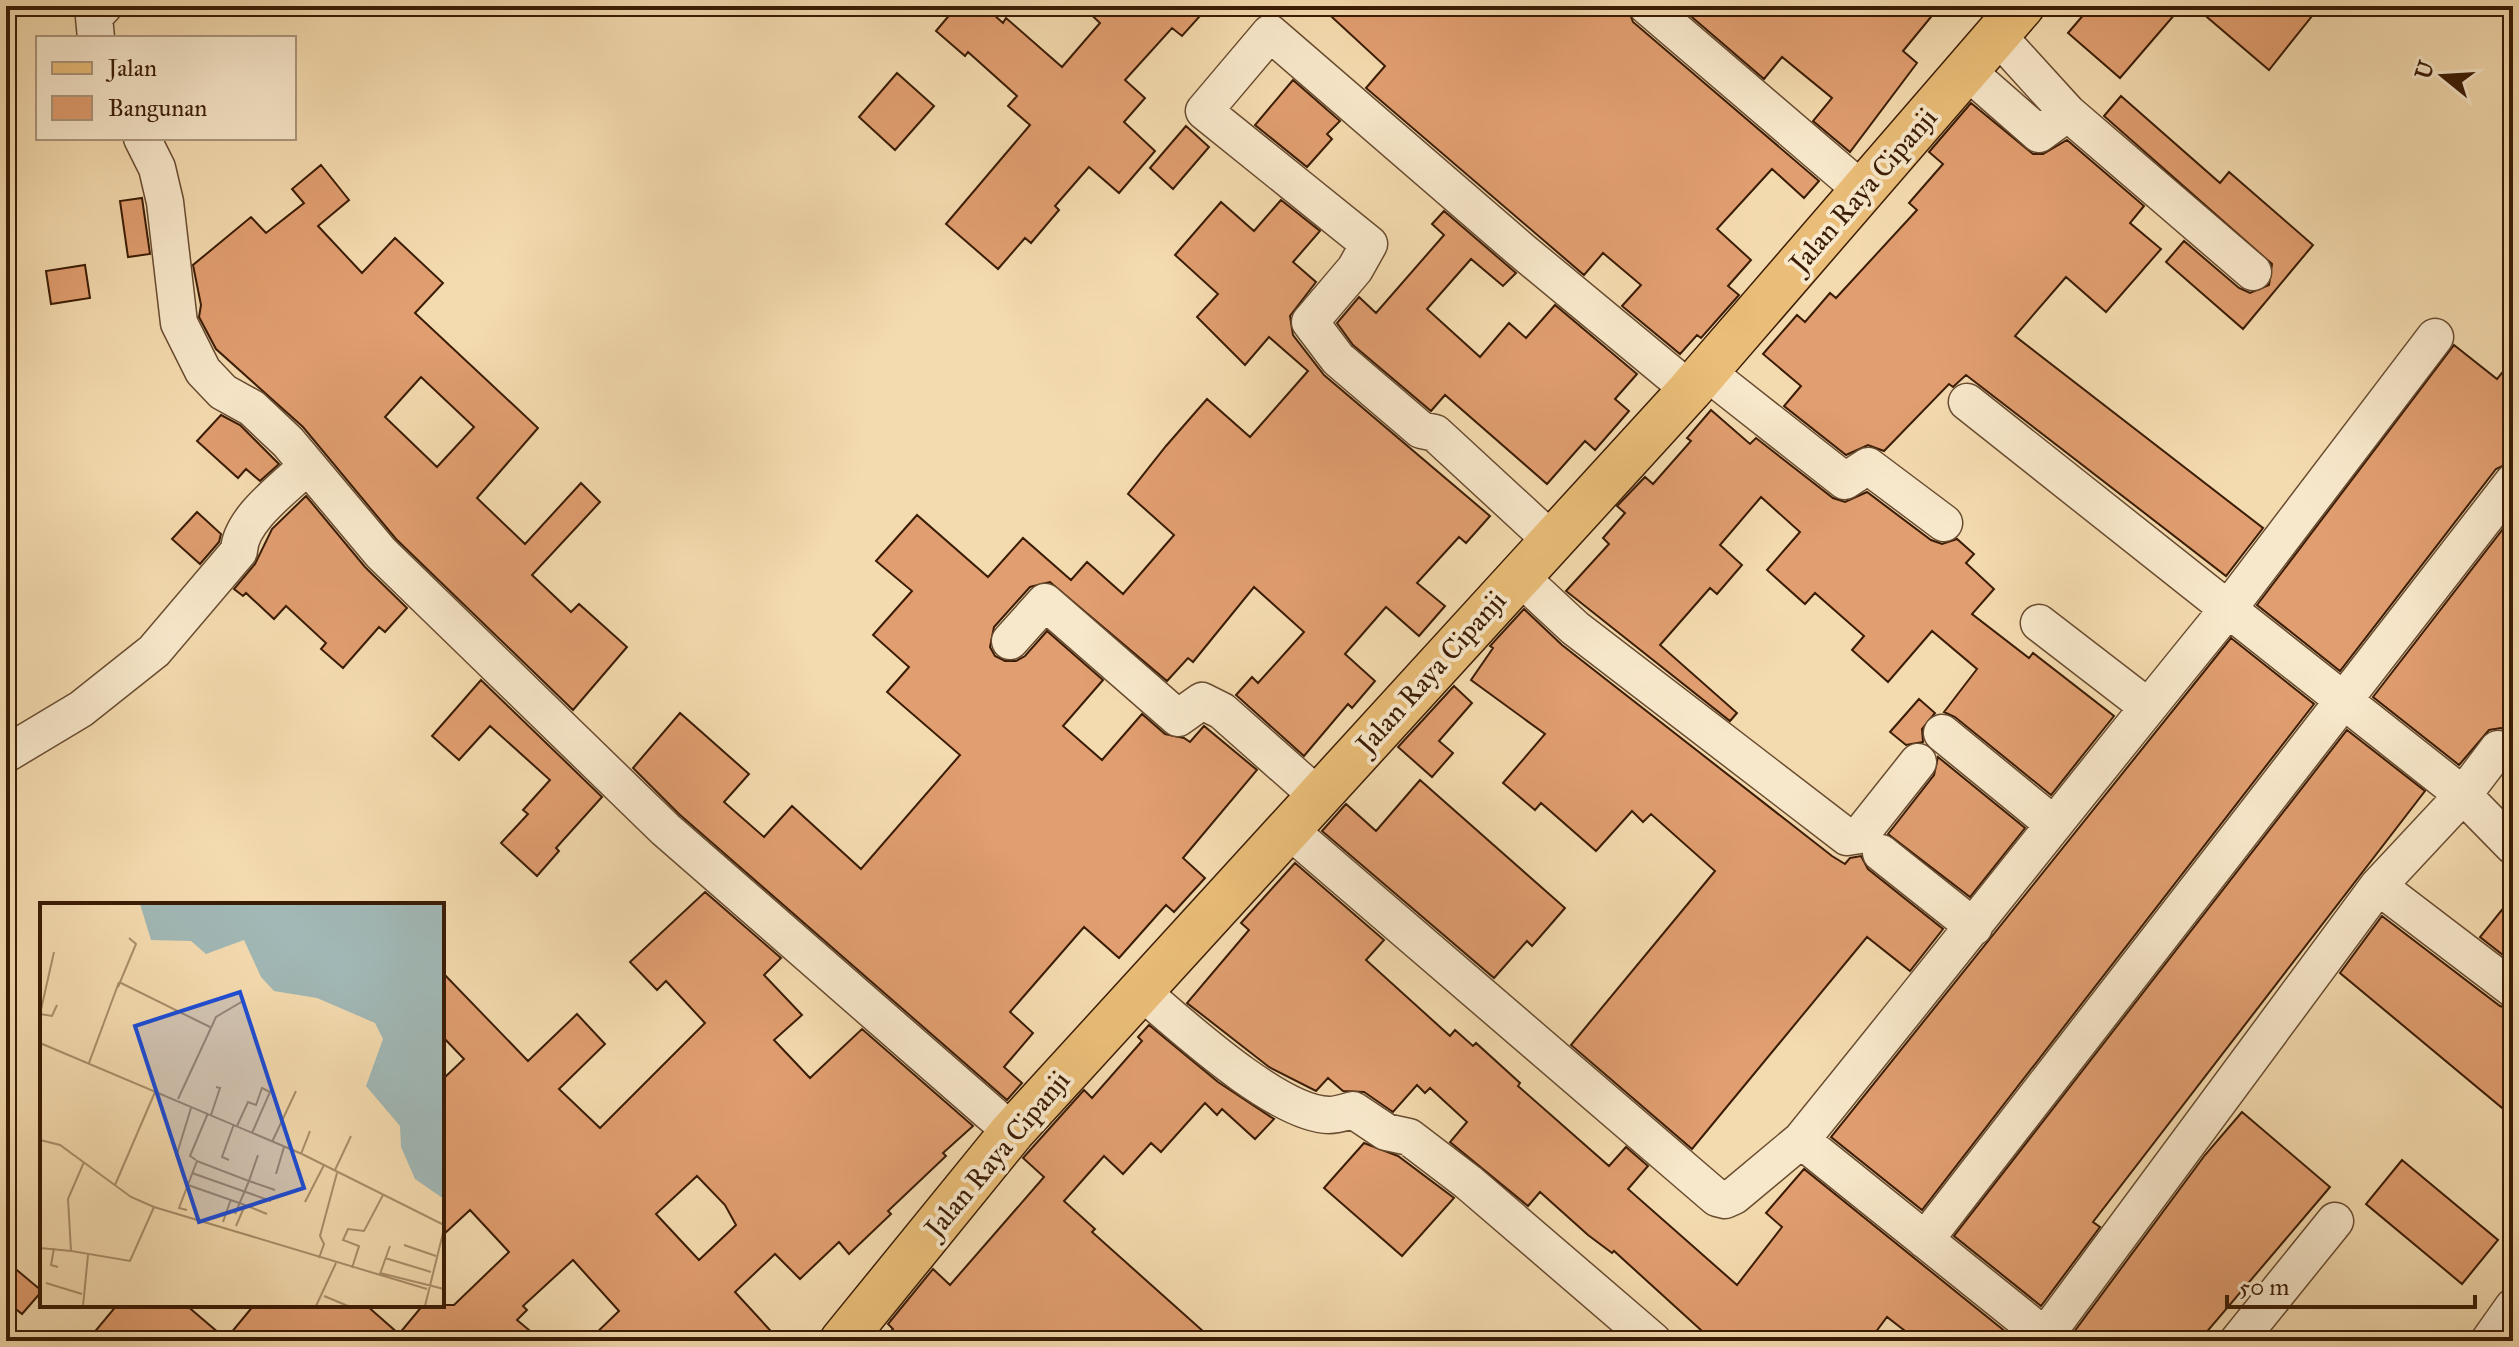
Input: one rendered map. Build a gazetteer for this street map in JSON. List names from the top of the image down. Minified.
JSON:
{"streets":{"main road":["Jalan Raya Cipanji"]},"legend":["Jalan","Bangunan"],"scale_bar":"50 m","north":"left"}
